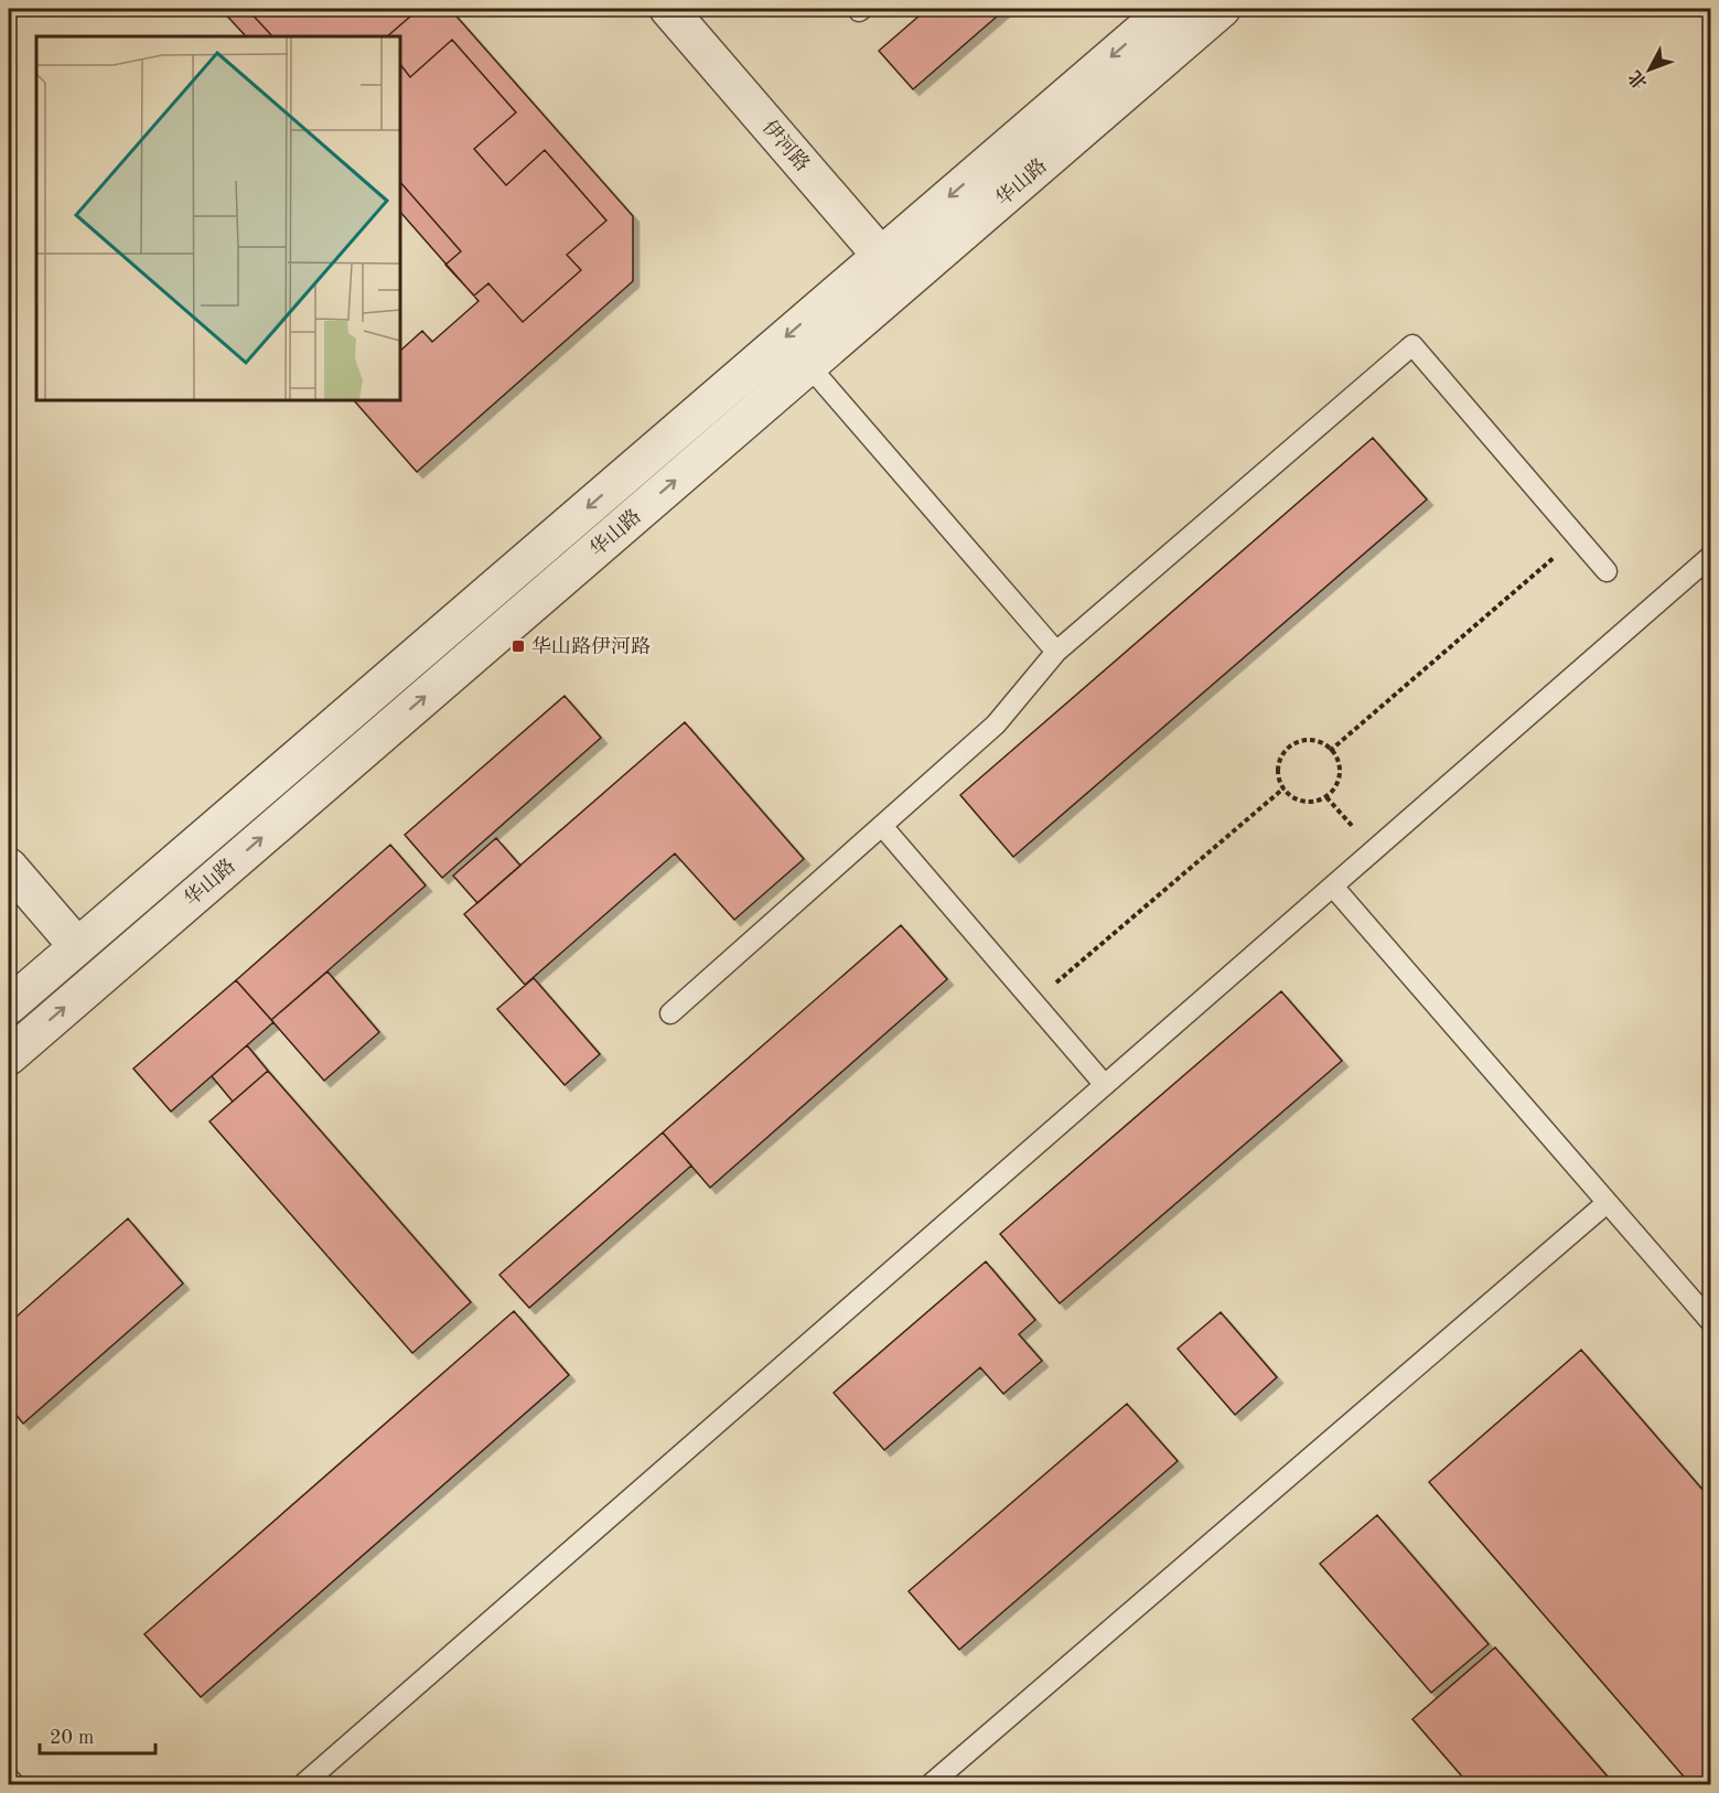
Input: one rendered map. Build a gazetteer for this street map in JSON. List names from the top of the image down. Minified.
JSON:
{"streets":{"street":["伊河路","华山路"]},"crossings":[["伊河路","华山路"]],"places":{"transit":["华山路伊河路"]},"scale_bar":"20 m","north":"bottom left"}
